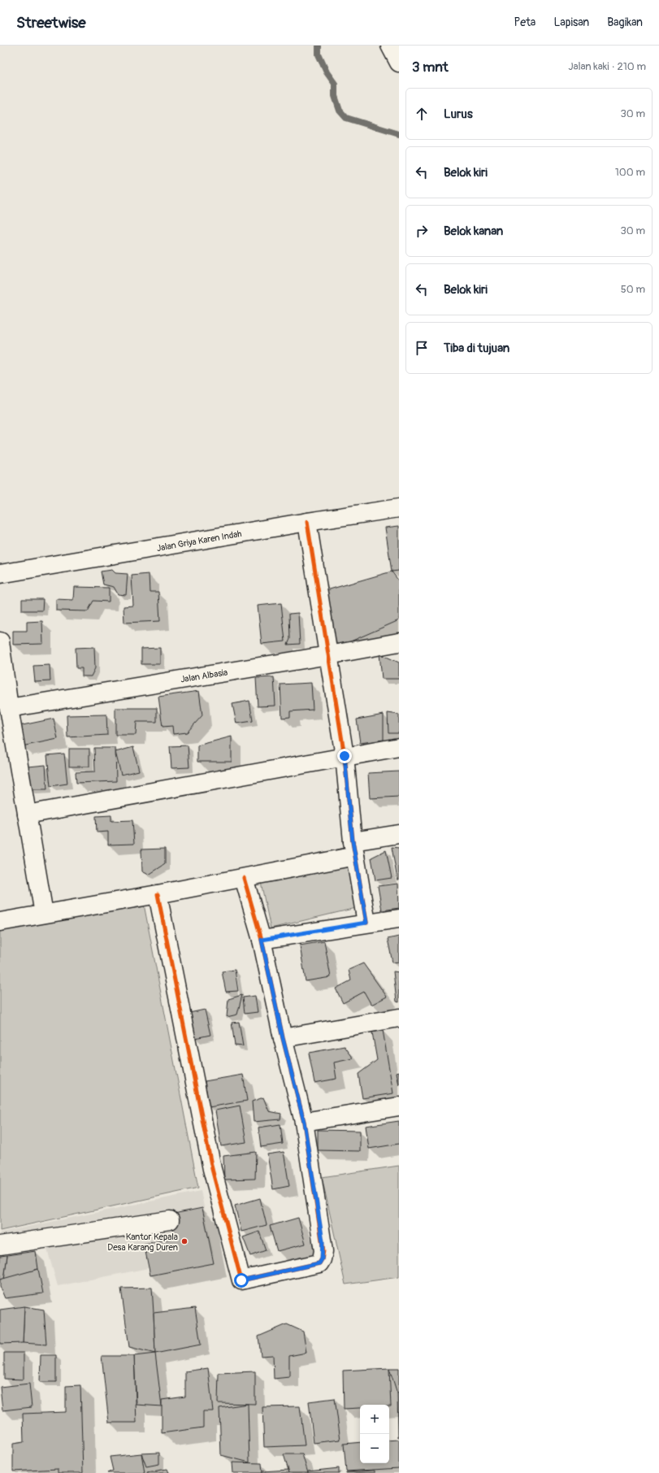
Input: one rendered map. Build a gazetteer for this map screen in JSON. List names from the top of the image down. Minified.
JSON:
{"streets":{"street":["Jalan Griya Karen Indah","Jalan Albasia"]},"places":["Kantor Kepala Desa Karang Duren"],"page":{"header":"Streetwise","nav":["Peta","Lapisan","Bagikan"],"heading":["3 mnt","Jalan kaki · 210 m"],"list":[["Lurus","30 m"],["Belok kiri","100 m"],["Belok kanan","30 m"],["Belok kiri","50 m"],"Tiba di tujuan"],"map_buttons":["+","−"]}}
